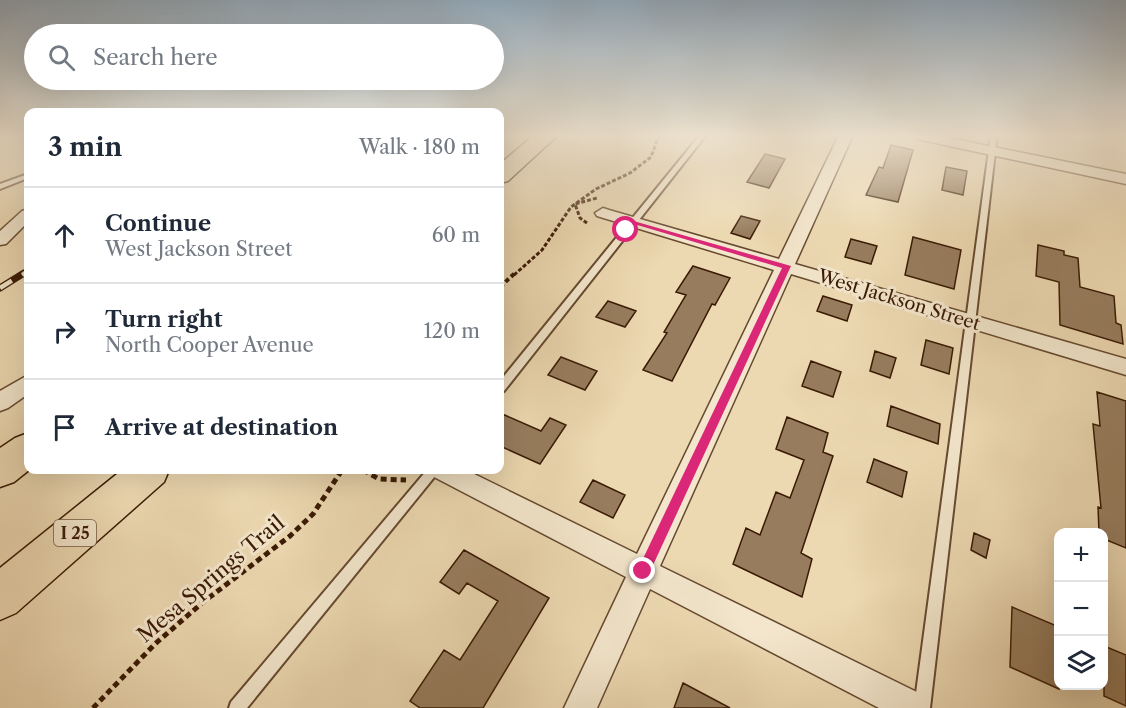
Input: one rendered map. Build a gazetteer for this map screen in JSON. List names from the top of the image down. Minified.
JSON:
{"streets":{"highway":["I 25"],"street":["West Jackson Street"],"path":["Mesa Springs Trail"]},"page":{"search":"Search here","heading":["3 min","Walk · 180 m"],"list":[["Continue","West Jackson Street","60 m"],["Turn right","North Cooper Avenue","120 m"],"Arrive at destination"],"map_buttons":["+","−"]}}
